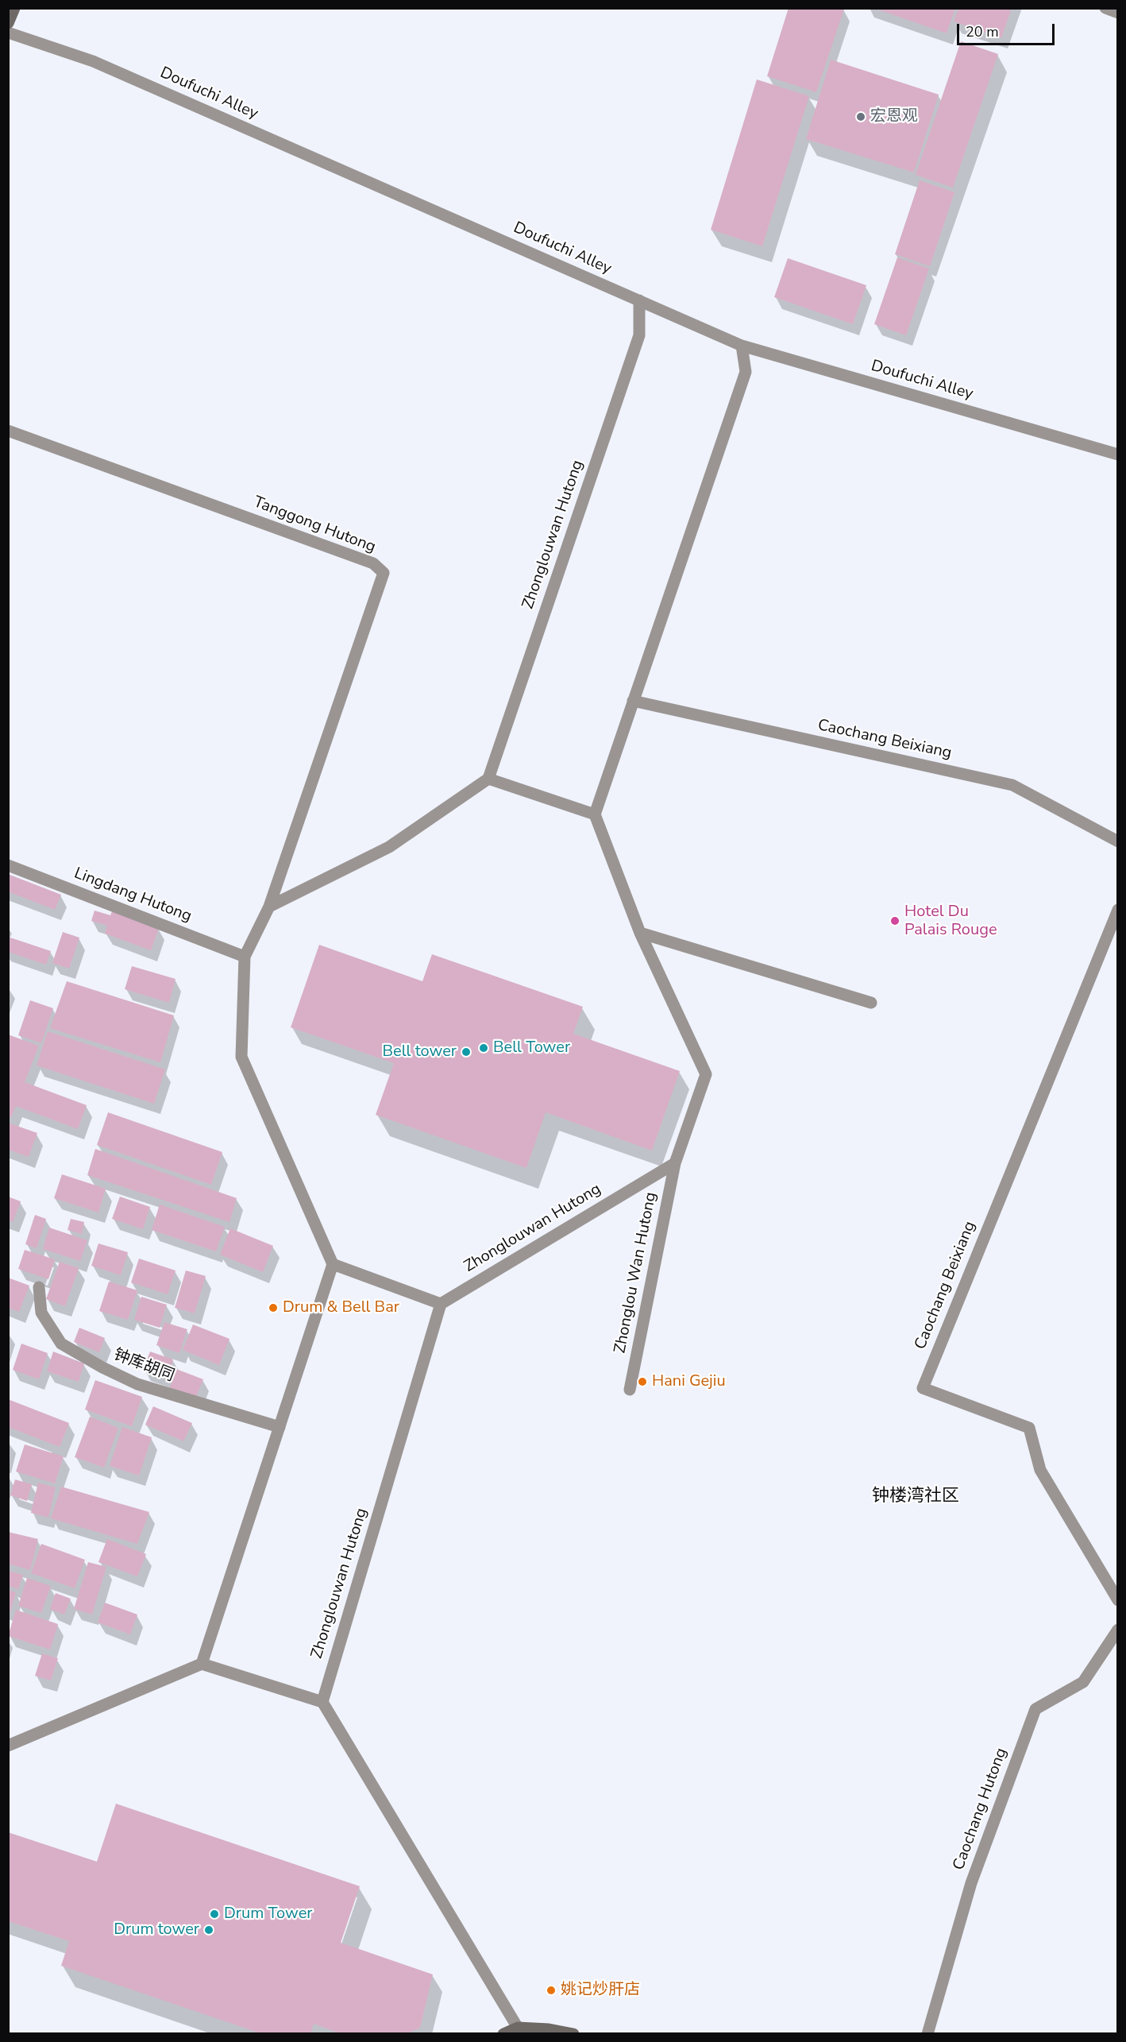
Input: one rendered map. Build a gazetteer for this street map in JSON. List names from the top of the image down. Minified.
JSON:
{"streets":{"street":["Doufuchi Alley","Tanggong Hutong","Zhonglouwan Hutong","Caochang Beixiang","Lingdang Hutong","Zhonglou Wan Hutong","钟库胡同","Caochang Hutong"]},"crossings":[["Doufuchi Alley","Zhonglouwan Hutong"],["Zhonglouwan Hutong","Zhonglou Wan Hutong"]],"districts":["钟楼湾社区"],"places":["宏恩观","Hotel Du Palais Rouge","Bell Tower","Bell tower","Drum & Bell Bar","Hani Gejiu","Drum Tower","Drum tower","姚记炒肝店"],"scale_bar":"20 m"}
